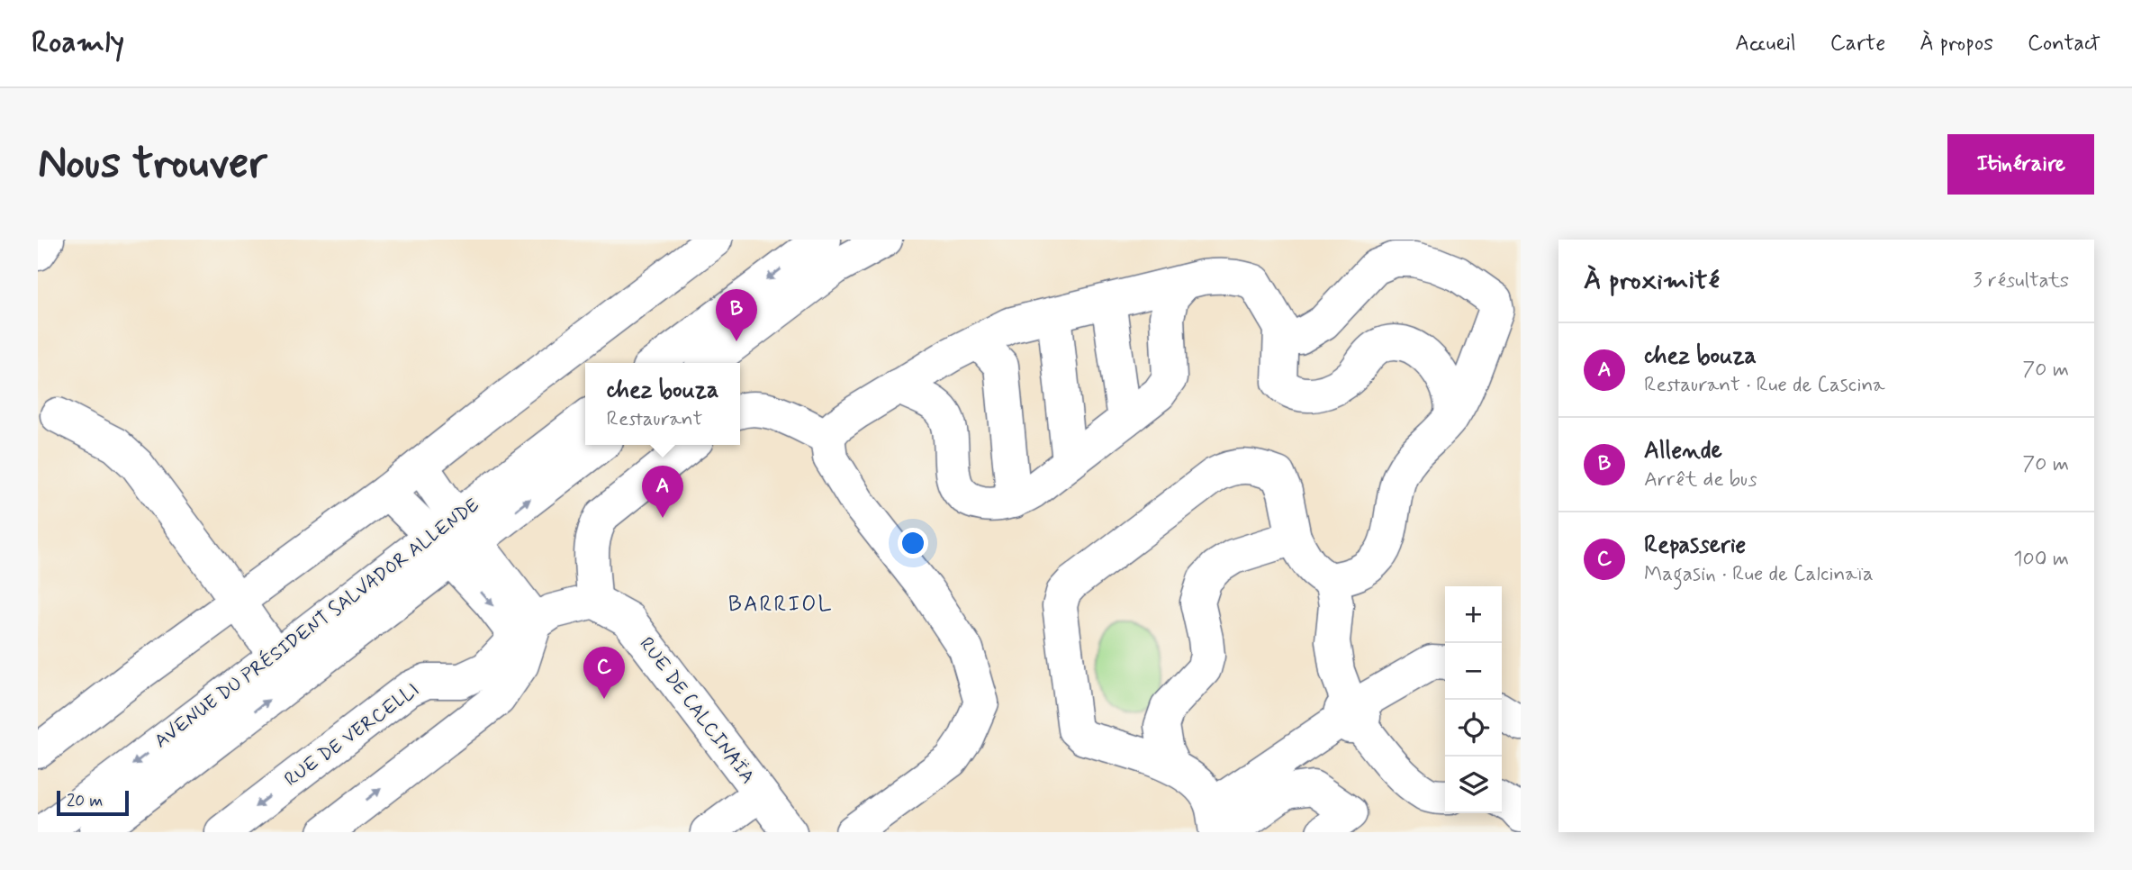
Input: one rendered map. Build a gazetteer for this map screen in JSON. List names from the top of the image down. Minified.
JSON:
{"streets":{"street":["AVENUE DU PRÉSIDENT SALVADOR ALLENDE","RUE DE CALCINAÏA","RUE DE VERCELLI"]},"crossings":[["RUE DE CALCINAÏA","RUE DE VERCELLI"]],"districts":["BARRIOL"],"scale_bar":"20 m","page":{"header":"Roamly","nav":["Accueil","Carte","À propos","Contact"],"buttons":"Itinéraire","title":"Nous trouver","heading":["À proximité","3 résultats"],"pins":["B","A","C"],"list":[{"mark":"A","name":"chez bouza","note":"Restaurant · Rue de Cascina","value":"70 m"},{"mark":"B","name":"Allende","note":"Arrêt de bus","value":"70 m"},{"mark":"C","name":"Repasserie","note":"Magasin · Rue de Calcinaïa","value":"100 m"}],"popup":["chez bouza","Restaurant"],"map_buttons":["+","−"],"scale":"20 m"}}
